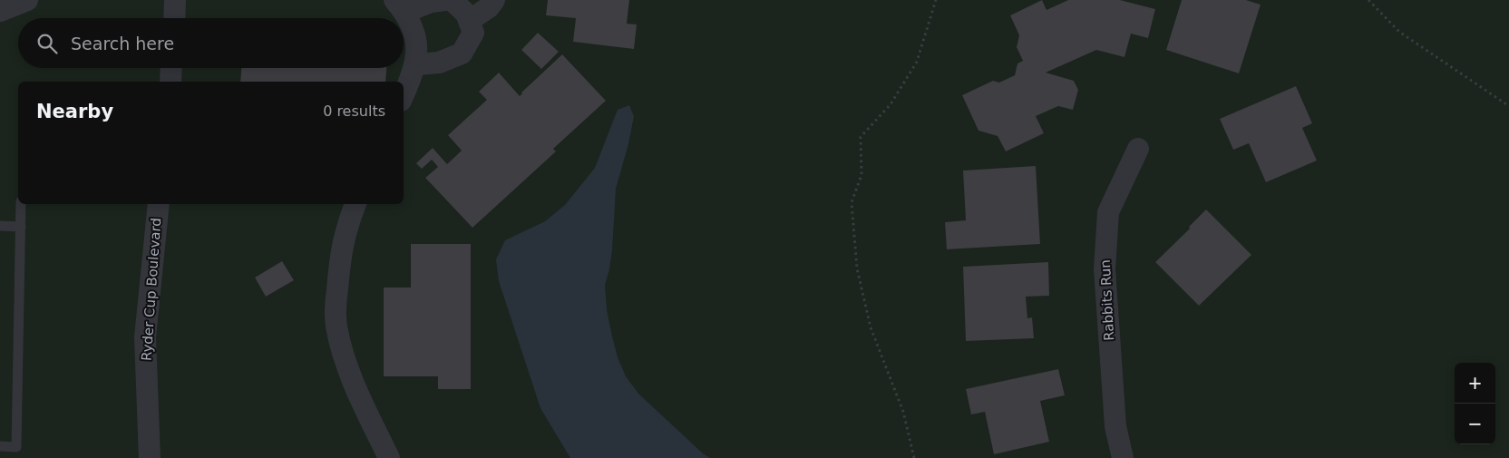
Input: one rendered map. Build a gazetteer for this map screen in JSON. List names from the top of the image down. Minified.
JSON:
{"streets":{"street":["Ryder Cup Boulevard","Rabbits Run"]},"page":{"search":"Search here","heading":["Nearby","0 results"],"map_buttons":["+","−"]}}
